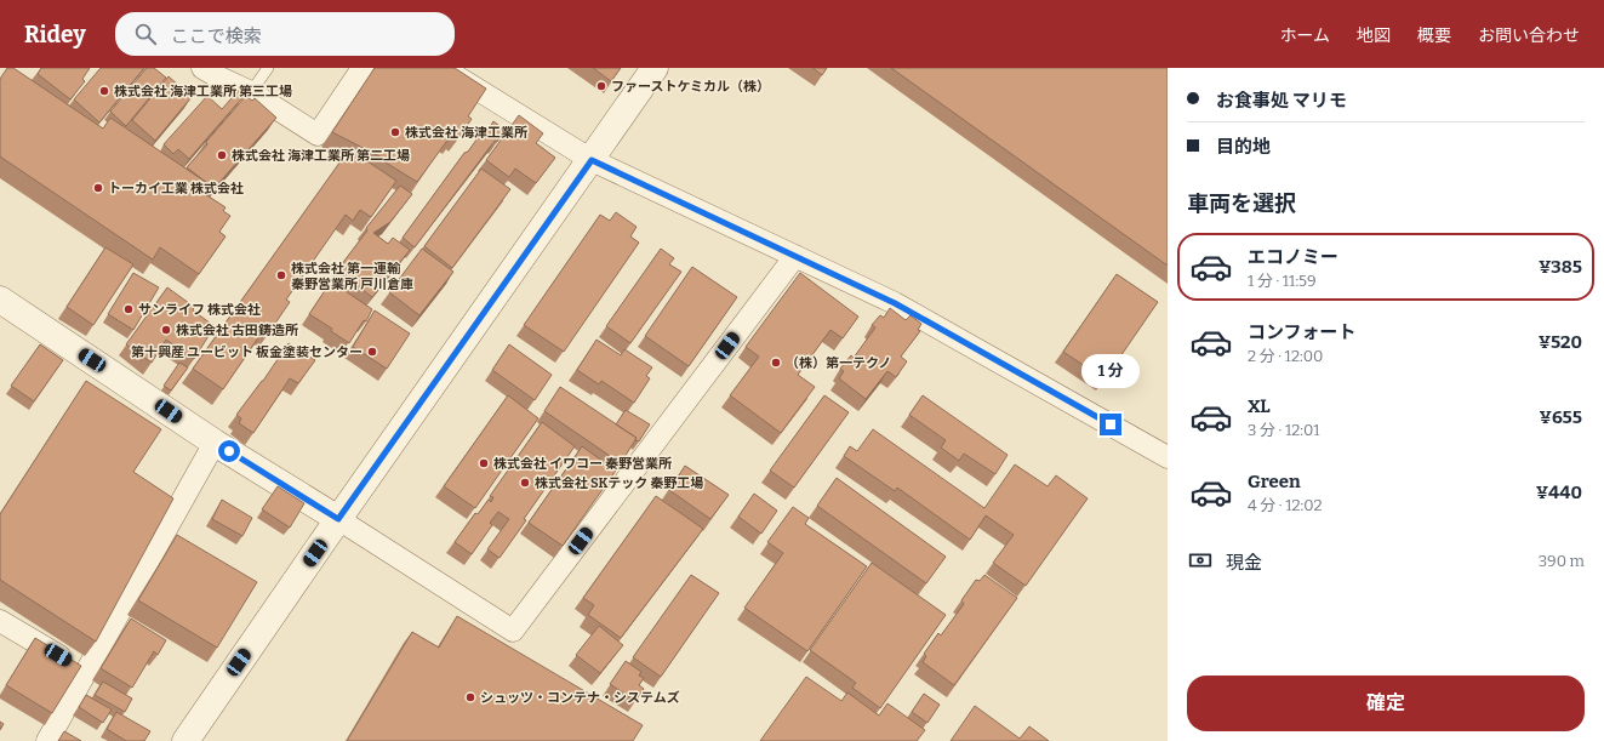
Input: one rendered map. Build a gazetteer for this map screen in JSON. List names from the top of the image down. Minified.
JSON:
{"places":["ファーストケミカル（株）","株式会社 海津工業所 第三工場","株式会社 海津工業所","株式会社 海津工業所 第二工場","トーカイ工業 株式会社","株式会社 第一運輸 秦野営業所 戸川倉庫","サンライフ 株式会社","株式会社 古田鋳造所","第十興産 ユービット 板金塗装センター","（株）第一テクノ","株式会社 イワコー 秦野営業所","株式会社 SKテック 秦野工場","シュッツ・コンテナ・システムズ"],"page":{"header":"Ridey","search":"ここで検索","nav":["ホーム","地図","概要","お問い合わせ"],"banner":["お食事処 マリモ","目的地"],"heading":"車両を選択","list":[{"name":"エコノミー","note":"1 分 · 11:59","value":"¥385"},{"name":"コンフォート","note":"2 分 · 12:00","value":"¥520"},{"name":"XL","note":"3 分 · 12:01","value":"¥655"},{"name":"Green","note":"4 分 · 12:02","value":"¥440"}],"bubble":"1 分","pay":["現金","390 m"],"buttons":"確定"}}
